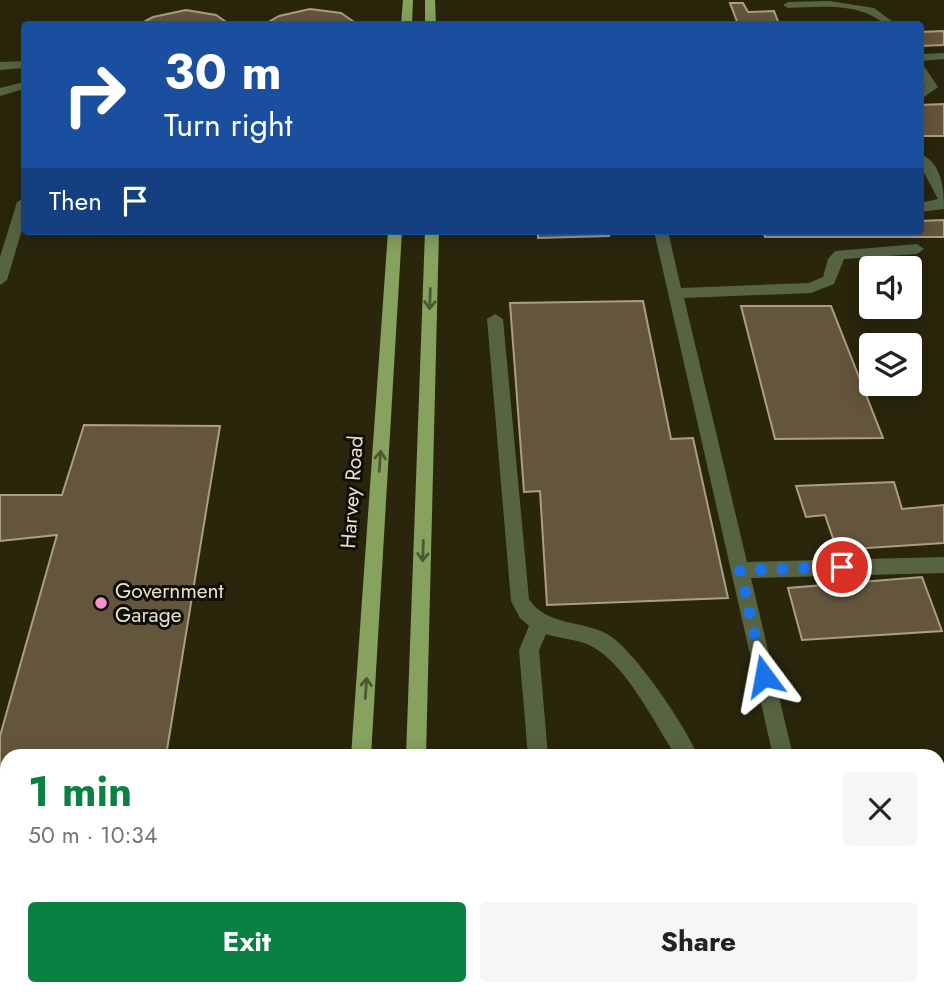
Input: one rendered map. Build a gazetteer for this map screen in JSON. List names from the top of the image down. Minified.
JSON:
{"streets":{"main road":["Harvey Road"]},"places":["Government Garage"],"page":{"turn":["30 m","Turn right"],"then":"Then","heading":["1 min","50 m · 10:34"],"buttons":["Exit","Share"]}}
